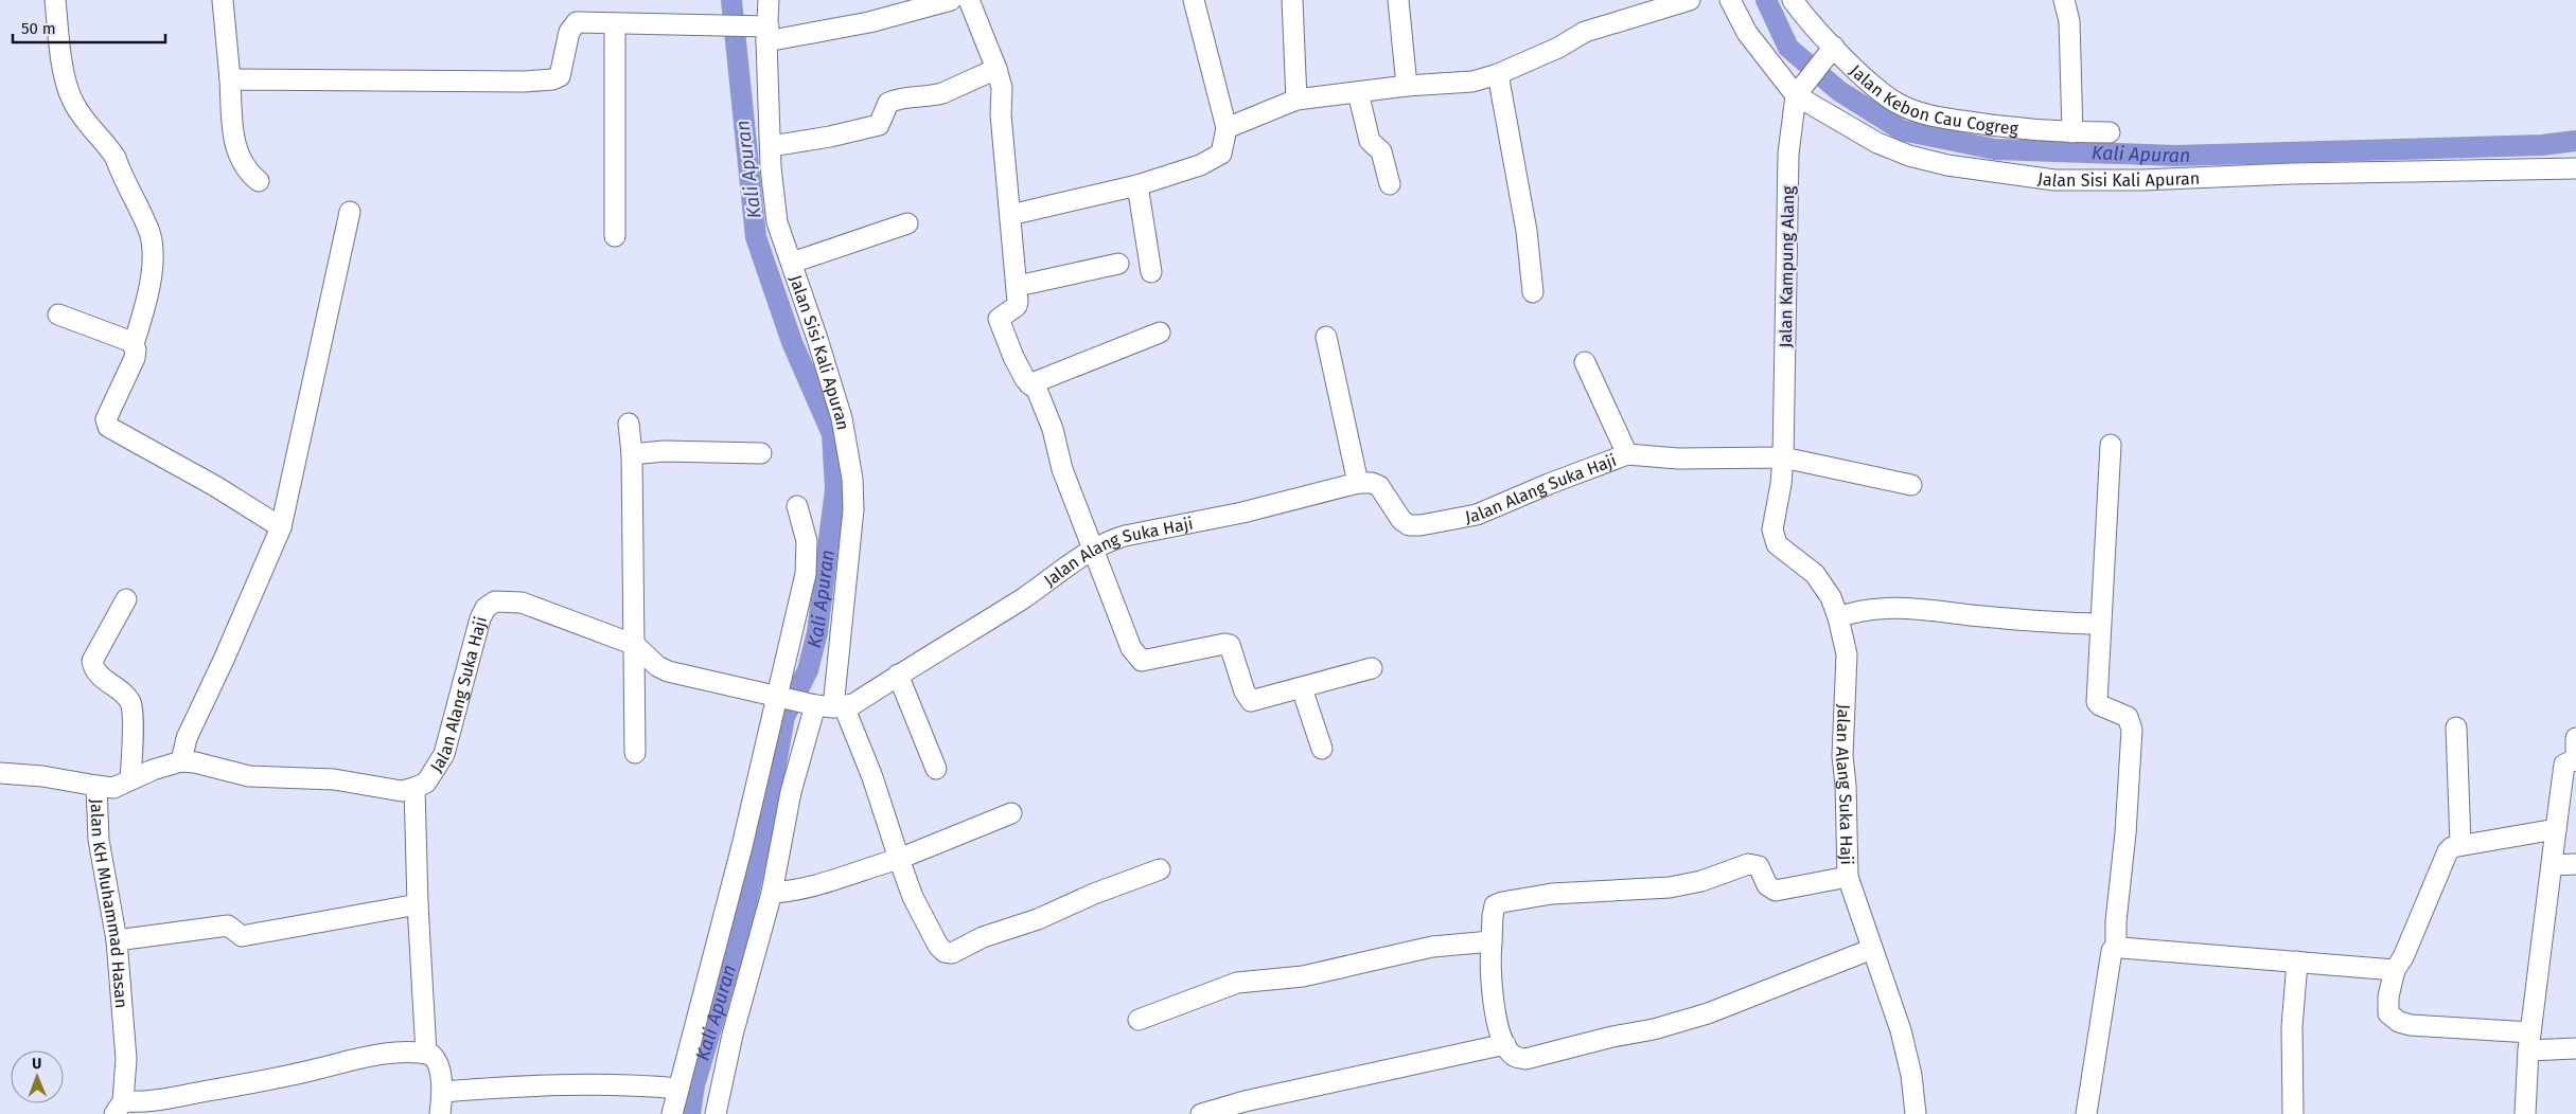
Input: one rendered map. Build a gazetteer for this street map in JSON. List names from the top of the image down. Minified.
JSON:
{"streets":{"street":["Jalan Kebon Cau Cogreg","Jalan Sisi Kali Apuran","Jalan Kampung Alang","Jalan Alang Suka Haji","Jalan KH Muhammad Hasan"]},"crossings":[["Jalan Sisi Kali Apuran","Jalan Kampung Alang"],["Jalan Sisi Kali Apuran","Jalan Alang Suka Haji"],["Jalan Kampung Alang","Jalan Alang Suka Haji"],["Jalan Alang Suka Haji","Jalan KH Muhammad Hasan"]],"water":["Kali Apuran"],"scale_bar":"50 m","north":"top"}
